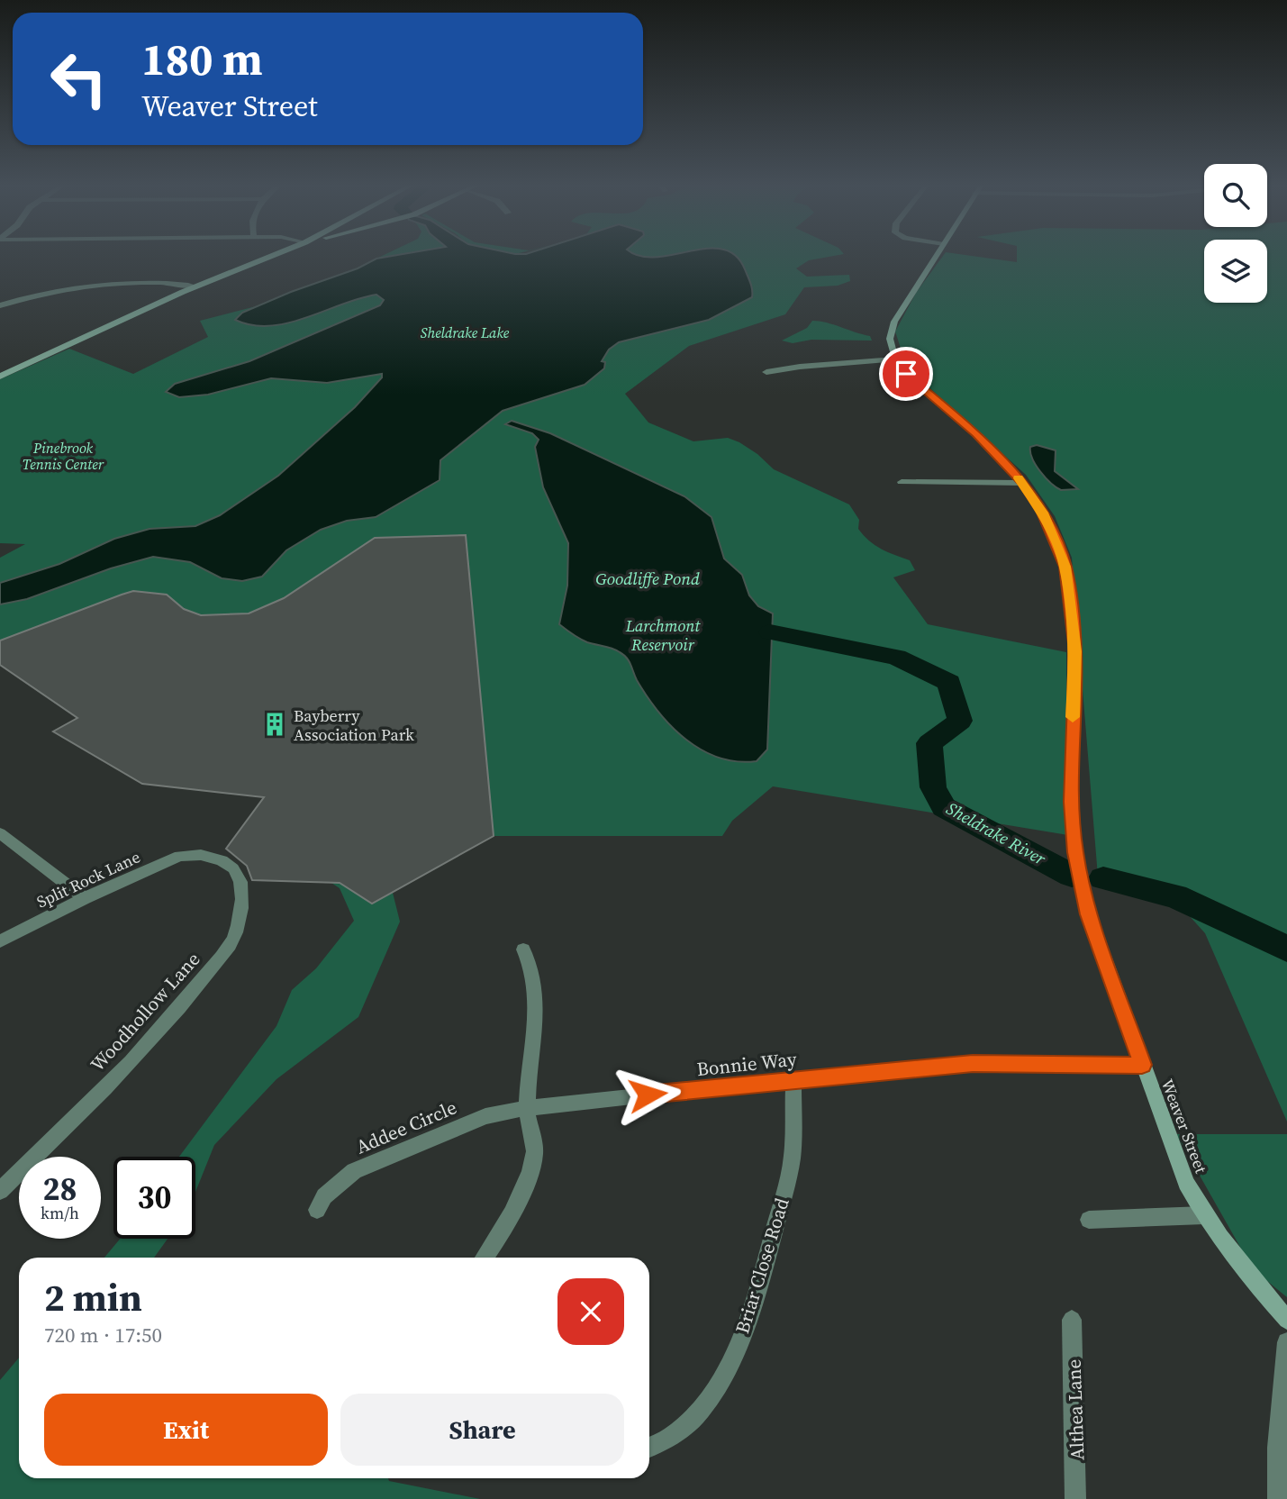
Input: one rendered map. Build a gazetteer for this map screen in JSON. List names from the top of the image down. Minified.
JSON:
{"streets":{"main road":["Weaver Street"],"street":["Split Rock Lane","Woodhollow Lane","Bonnie Way","Addee Circle","Briar Close Road","Althea Lane"]},"crossings":[["Split Rock Lane","Woodhollow Lane"],["Bonnie Way","Weaver Street"],["Bonnie Way","Addee Circle"],["Bonnie Way","Briar Close Road"]],"water":["Sheldrake Lake","Goodliffe Pond","Sheldrake River"],"parks":["Pinebrook Tennis Center","Larchmont Reservoir"],"places":{"building":["Bayberry Association Park"]},"page":{"turn":["180 m","Weaver Street"],"speed":"28 km/h","limit":"30","heading":["2 min","720 m · 17:50"],"buttons":["Exit","Share"]}}
